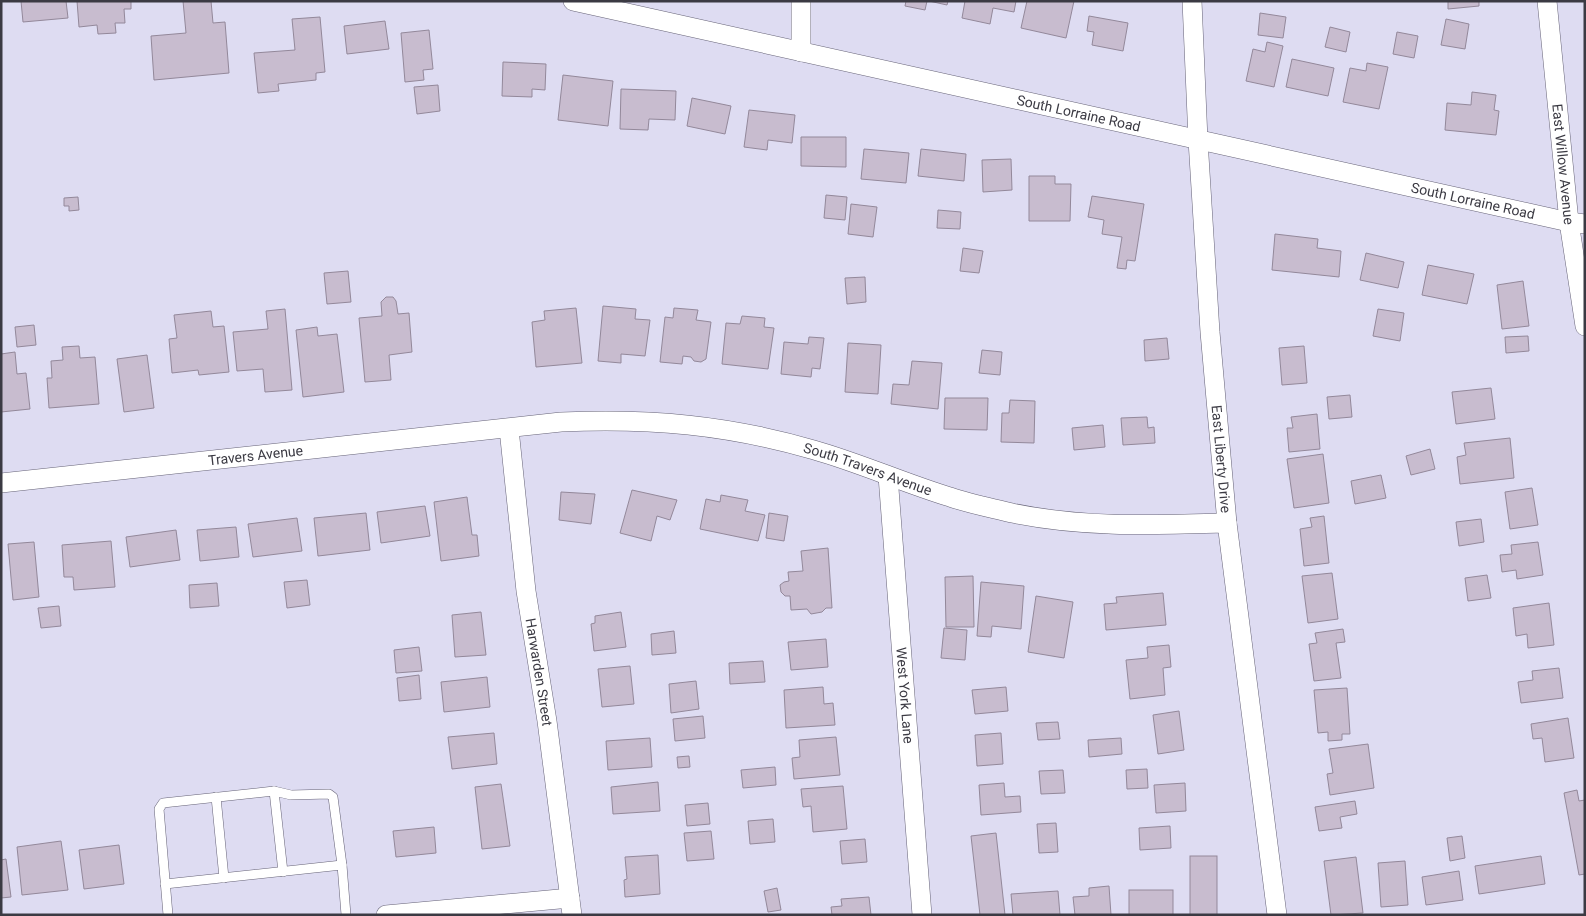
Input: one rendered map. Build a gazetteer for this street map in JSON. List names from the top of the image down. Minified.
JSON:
{"streets":{"street":["South Lorraine Road","East Willow Avenue","Travers Avenue","East Liberty Drive","South Travers Avenue","Harwarden Street","West York Lane"]},"crossings":[["South Lorraine Road","East Willow Avenue"],["South Lorraine Road","East Liberty Drive"],["Travers Avenue","South Travers Avenue"],["Travers Avenue","Harwarden Street"],["East Liberty Drive","South Travers Avenue"],["South Travers Avenue","Harwarden Street"],["South Travers Avenue","West York Lane"]]}
